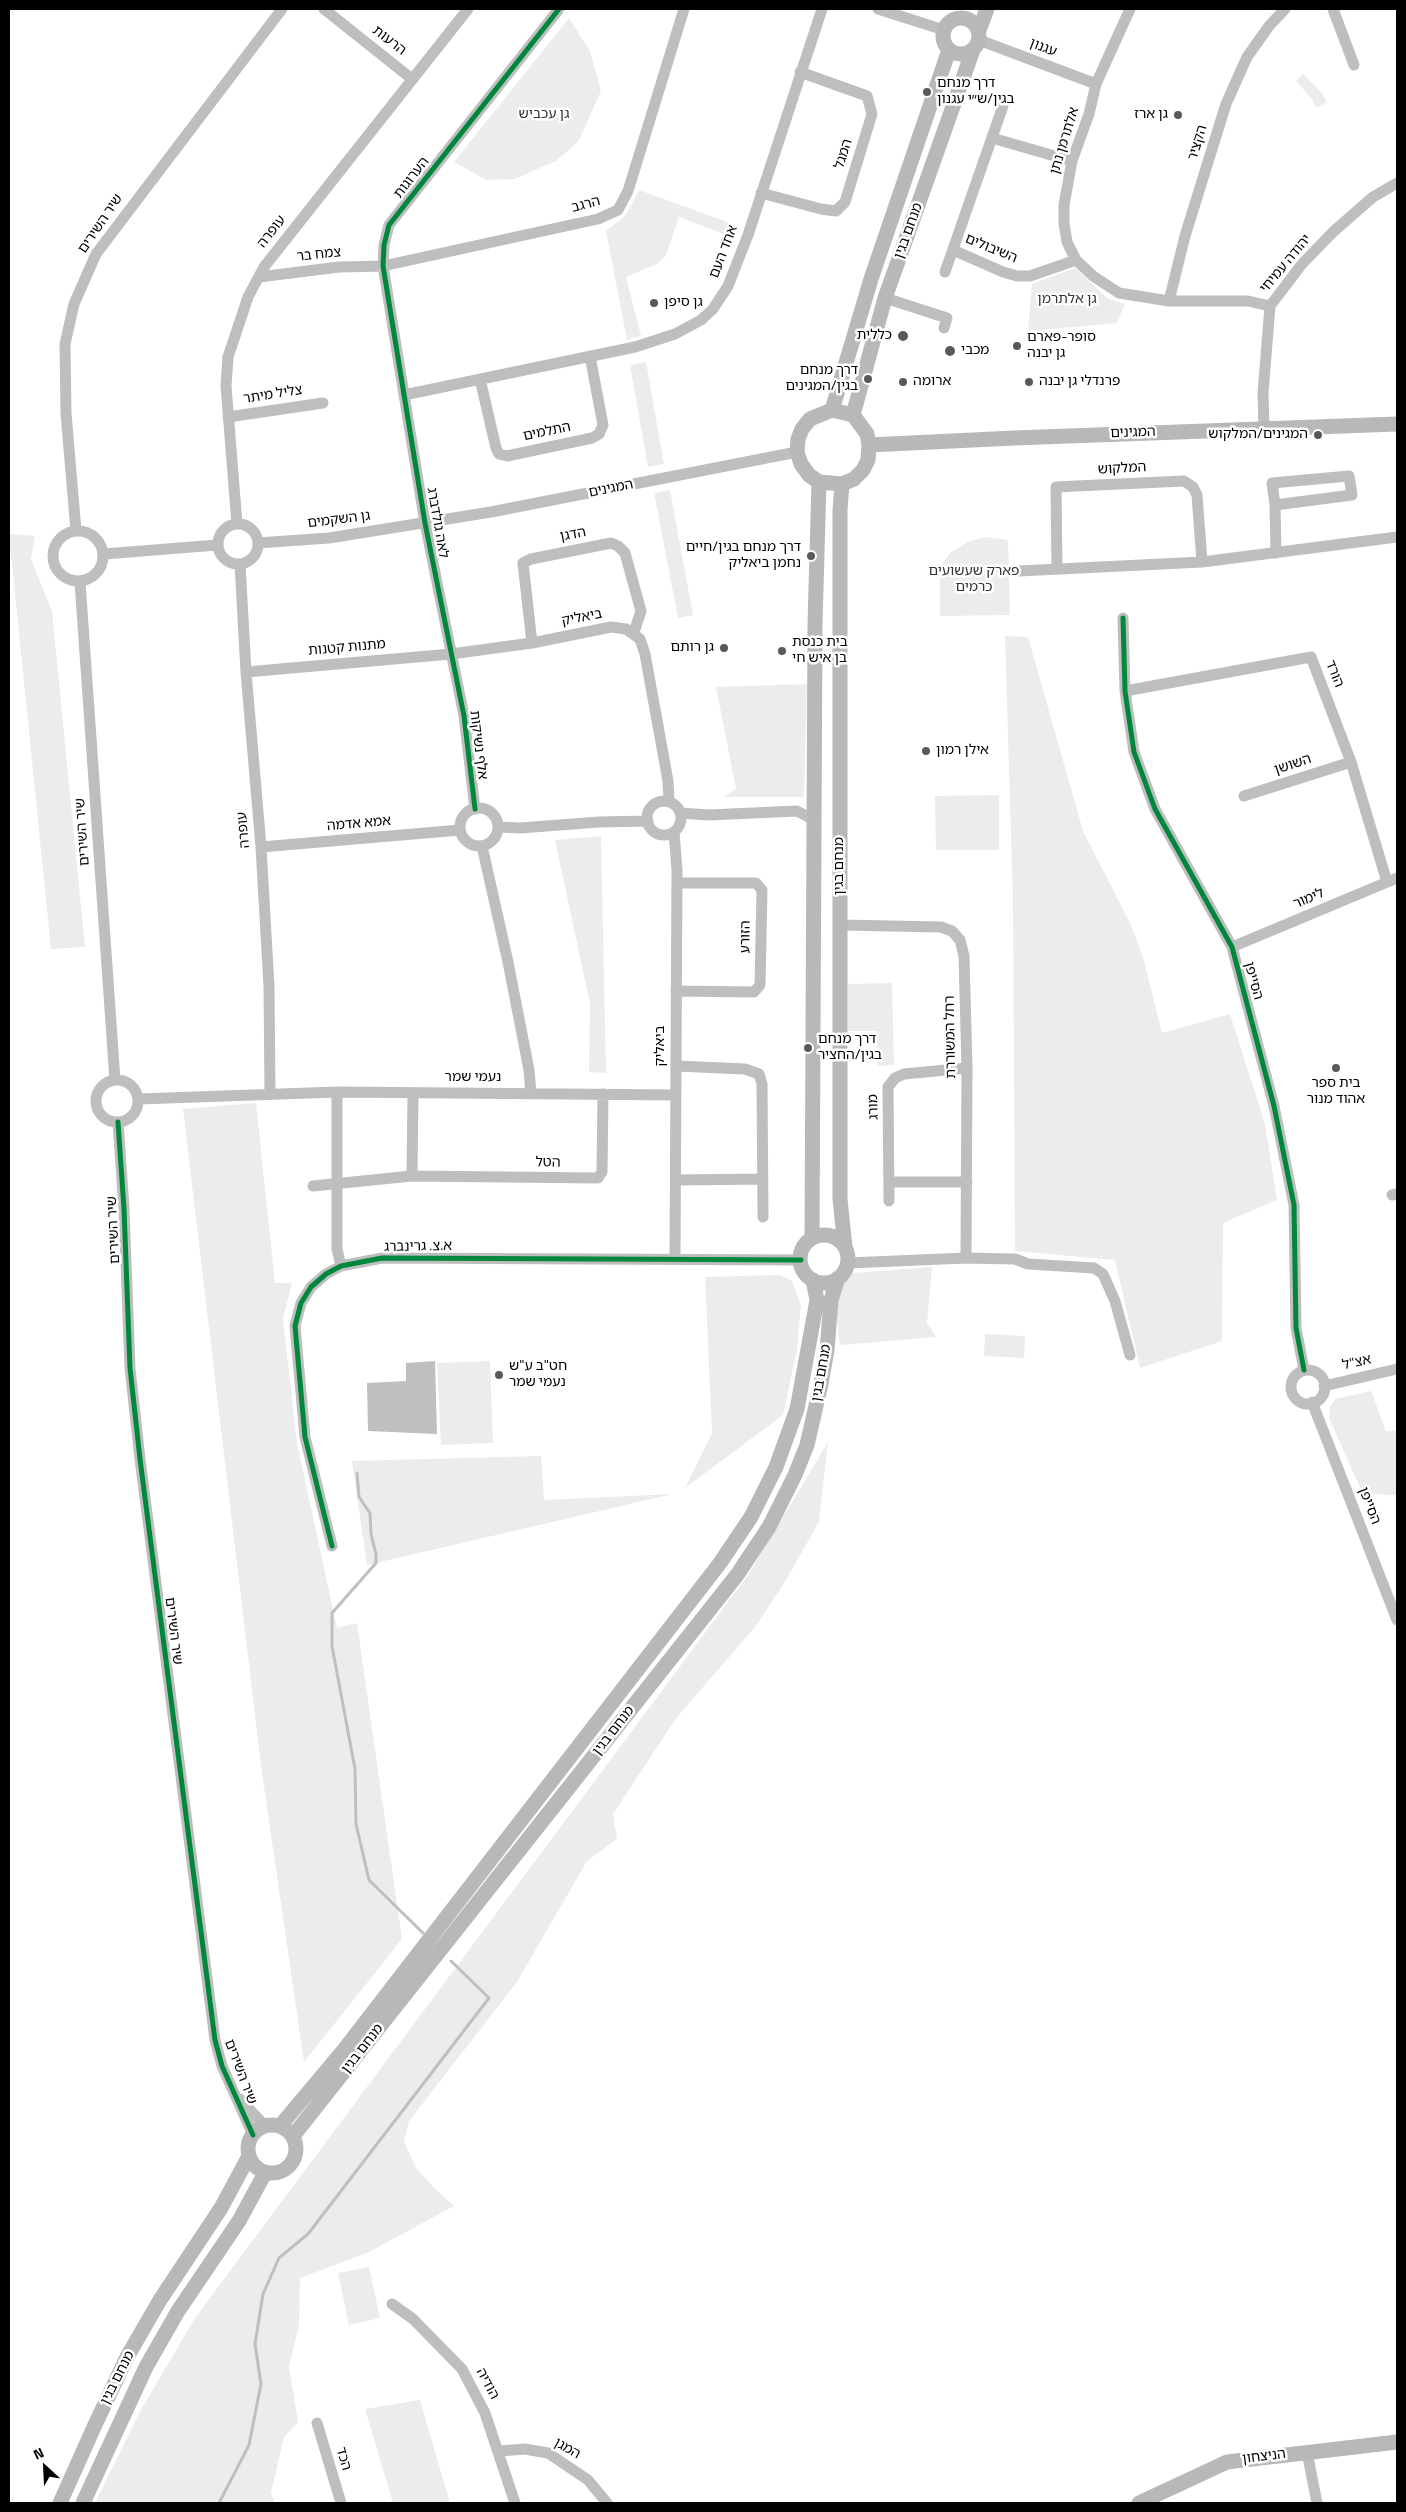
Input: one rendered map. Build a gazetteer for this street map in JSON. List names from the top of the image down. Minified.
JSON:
{"streets":{"main road":["מנחם בגין","המגינים","הניצחון"],"street":["הרעות","עגנון","אלתרמן נתן","הקציר","המגל","הערוגות","הרגב","שיר השירים","עופרה","השיבולים","אחד העם","צמח בר","יהודה עמיחי","צליל מיתר","התלמים","המלקוש","גן השקמים","לאה גולדברג","הדגן","ביאליק","מתנות קטנות","הורד","אלף נשיקות","השושן","אמא אדמה","לימור","הזורע","הסייפן","רחל המשוררת","נעמי שמר","מורג","הטל","א.צ. גרינברג","אצ\"ל","הודיה","המגן","הכד"]},"crossings":[["הרעות","עופרה"],["עגנון","אלתרמן נתן"],["עגנון","מנחם בגין"],["אלתרמן נתן","הקציר"],["אלתרמן נתן","השיבולים"],["אלתרמן נתן","יהודה עמיחי"],["המגל","אחד העם"],["הערוגות","הרגב"],["הערוגות","אחד העם"],["הערוגות","צמח בר"],["הערוגות","לאה גולדברג"],["הרגב","צמח בר"],["שיר השירים","מנחם בגין"],["שיר השירים","נעמי שמר"],["מנחם בגין","המגינים"],["מנחם בגין","רחל המשוררת"],["מנחם בגין","א.צ. גרינברג"],["עופרה","צמח בר"],["עופרה","צליל מיתר"],["עופרה","גן השקמים"],["עופרה","מתנות קטנות"],["עופרה","אמא אדמה"],["עופרה","נעמי שמר"],["אחד העם","התלמים"],["אחד העם","לאה גולדברג"],["יהודה עמיחי","המגינים"],["המגינים","גן השקמים"],["המגינים","לאה גולדברג"],["גן השקמים","לאה גולדברג"],["לאה גולדברג","ביאליק"],["לאה גולדברג","מתנות קטנות"],["לאה גולדברג","אלף נשיקות"],["הדגן","ביאליק"],["ביאליק","מתנות קטנות"],["ביאליק","אלף נשיקות"],["ביאליק","הזורע"],["ביאליק","נעמי שמר"],["ביאליק","א.צ. גרינברג"],["מתנות קטנות","אלף נשיקות"],["הורד","השושן"],["הורד","לימור"],["הורד","הסייפן"],["אלף נשיקות","אמא אדמה"],["לימור","הסייפן"],["הסייפן","אצ\"ל"],["רחל המשוררת","מורג"],["נעמי שמר","הטל"],["הודיה","המגן"]],"parks":["גן עכביש","גן אלתרמן","פארק שעשועים כרמים"],"places":["דרך מנחם בגין/ש״י עגנון","גן ארז","גן סיפן","כללית","סופר-פארם גן יבנה","מכבי","דרך מנחם בגין/המגינים","ארומה","פרנדלי גן יבנה","המגינים/המלקוש","דרך מנחם בגין/חיים נחמן ביאליק","גן רותם","בית כנסת בן איש חי","אילן רמון","דרך מנחם בגין/החציר","בית ספר אהוד מנור","חט\"ב ע\"ש נעמי שמר"],"north":"top left"}
